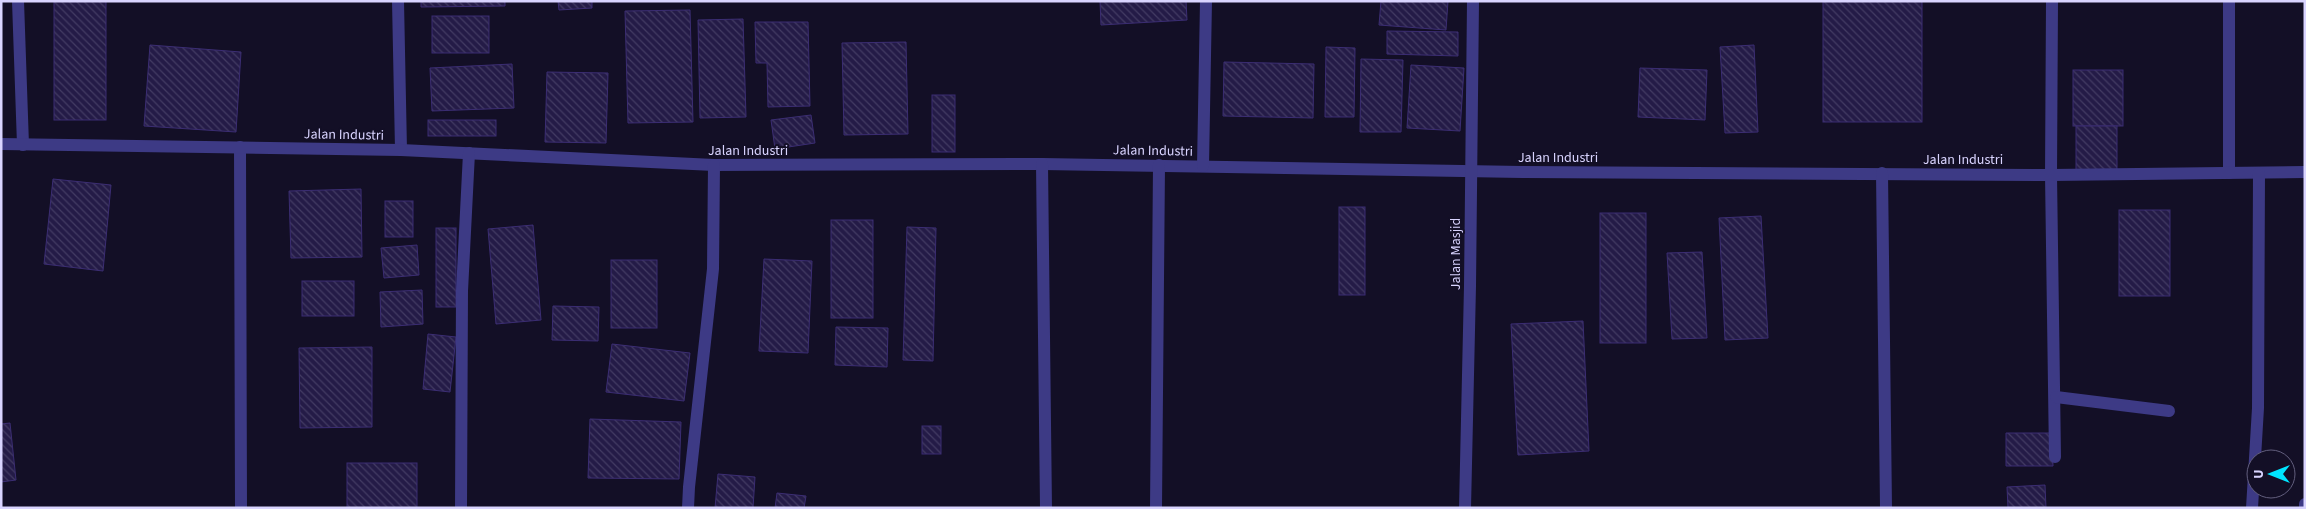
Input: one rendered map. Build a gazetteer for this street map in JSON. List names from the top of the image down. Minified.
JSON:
{"streets":{"street":["Jalan Industri","Jalan Masjid"]},"crossings":[["Jalan Industri","Jalan Masjid"]],"north":"left"}
